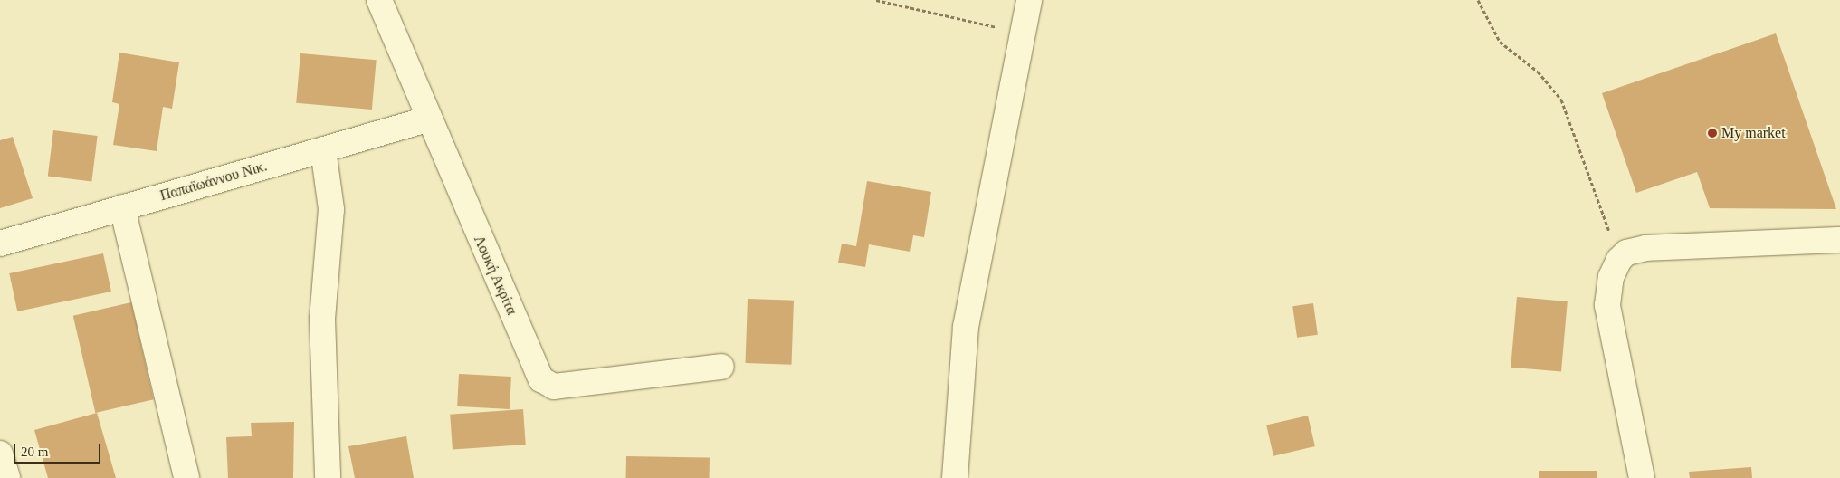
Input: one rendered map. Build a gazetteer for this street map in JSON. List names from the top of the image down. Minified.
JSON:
{"streets":{"street":["Παπαϊωάννου Νικ.","Λουκή Ακρίτα"]},"crossings":[["Παπαϊωάννου Νικ.","Λουκή Ακρίτα"]],"places":["My market"],"scale_bar":"20 m"}
